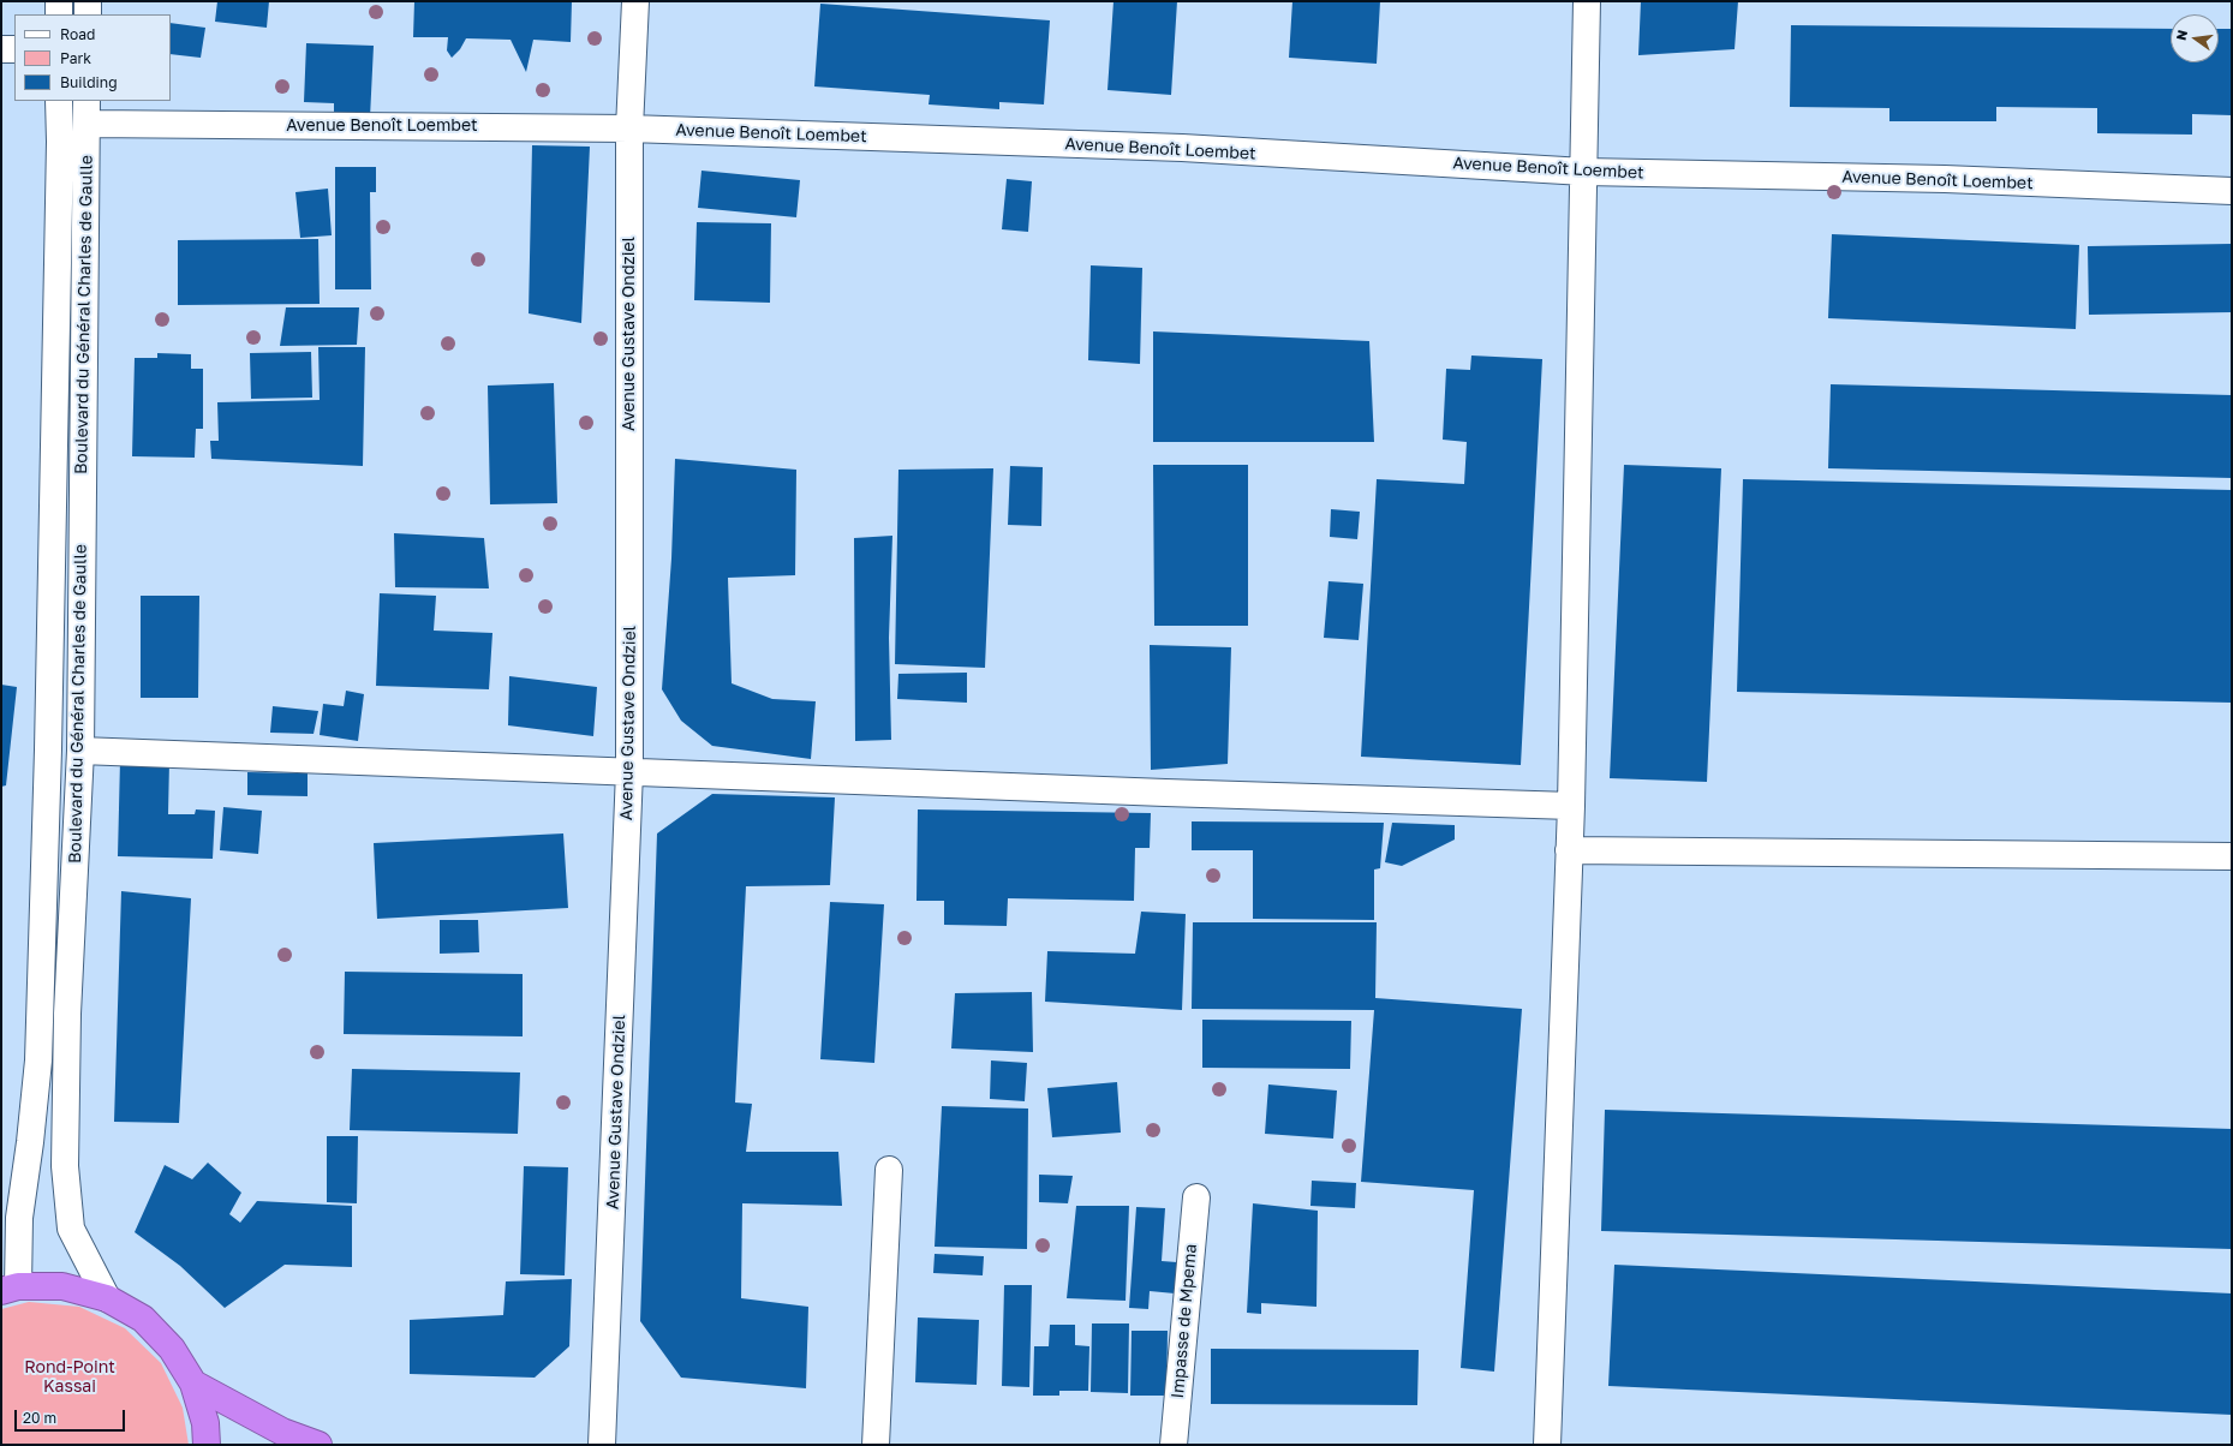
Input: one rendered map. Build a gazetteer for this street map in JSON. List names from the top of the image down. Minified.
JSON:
{"streets":{"street":["Avenue Benoît Loembet","Boulevard du Général Charles de Gaulle","Avenue Gustave Ondziel","Impasse de Mpema"]},"crossings":[["Avenue Benoît Loembet","Boulevard du Général Charles de Gaulle"],["Avenue Benoît Loembet","Avenue Gustave Ondziel"]],"parks":["Rond-Point Kassai"],"legend":["Road","Park","Building"],"scale_bar":"20 m","north":"left"}
